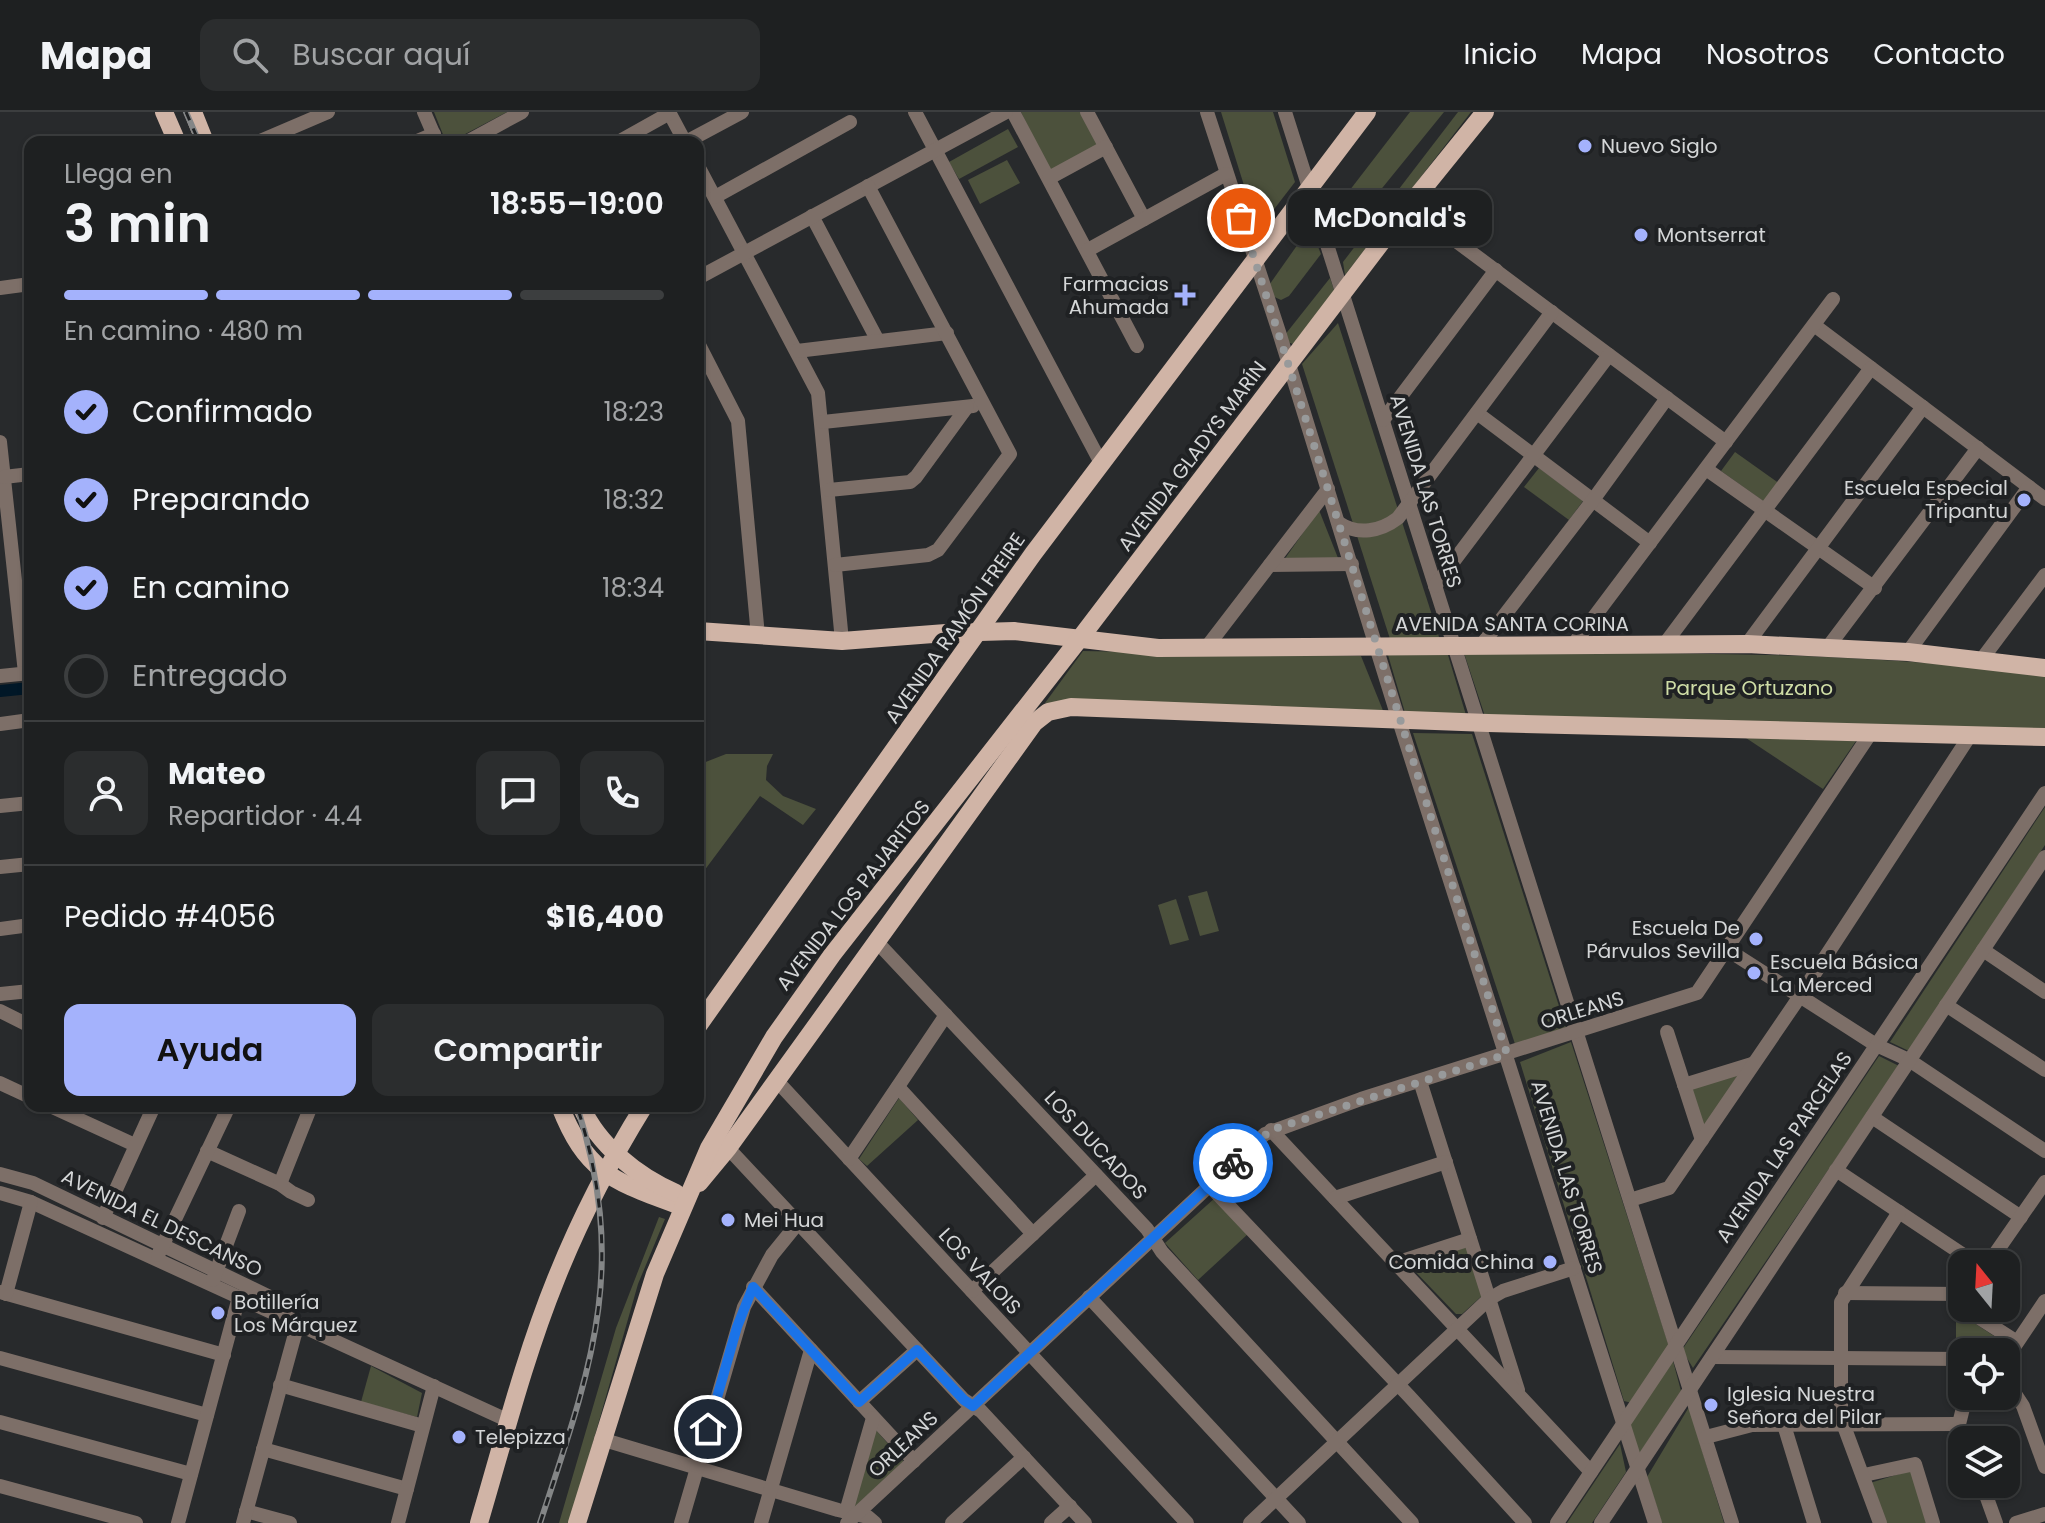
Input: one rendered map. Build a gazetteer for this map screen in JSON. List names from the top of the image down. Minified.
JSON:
{"streets":{"main road":["AVENIDA GLADYS MARÍN","AVENIDA SANTA CORINA","AVENIDA RAMÓN FREIRE","AVENIDA LOS PAJARITOS"],"street":["AVENIDA LAS TORRES","ORLEANS","LOS DUCADOS","AVENIDA LAS PARCELAS","AVENIDA EL DESCANSO","LOS VALOIS"]},"crossings":[["AVENIDA GLADYS MARÍN","AVENIDA LAS TORRES"],["AVENIDA GLADYS MARÍN","AVENIDA SANTA CORINA"],["AVENIDA GLADYS MARÍN","AVENIDA LOS PAJARITOS"],["AVENIDA LAS TORRES","AVENIDA SANTA CORINA"],["AVENIDA LAS TORRES","AVENIDA RAMÓN FREIRE"],["AVENIDA LAS TORRES","AVENIDA LOS PAJARITOS"],["AVENIDA LAS TORRES","ORLEANS"],["AVENIDA LAS TORRES","AVENIDA LAS PARCELAS"],["AVENIDA SANTA CORINA","AVENIDA RAMÓN FREIRE"],["AVENIDA SANTA CORINA","AVENIDA LOS PAJARITOS"],["AVENIDA LOS PAJARITOS","LOS DUCADOS"],["AVENIDA LOS PAJARITOS","LOS VALOIS"],["ORLEANS","LOS DUCADOS"],["ORLEANS","LOS VALOIS"]],"parks":["Parque Ortuzano"],"places":{"other":["Nuevo Siglo","McDonald's","Montserrat","Escuela Especial Tripantu","Escuela De Párvulos Sevilla","Escuela Básica La Merced","Mei Hua","Comida China","Botillería Los Márquez","Iglesia Nuestra Señora del Pilar","Telepizza"],"health":["Farmacias Ahumada"]},"north":"top","page":{"header":"Mapa","search":"Buscar aquí","nav":["Inicio","Mapa","Nosotros","Contacto"],"heading":["3 min","Llega en","18:55–19:00"],"panel":["Mateo","Repartidor · 4.4","Pedido #4056","$16,400"],"bubble":"McDonald's","bar":"En camino · 480 m","list":[["Confirmado","18:23"],["Preparando","18:32"],["En camino","18:34"],"Entregado"],"buttons":["Ayuda","Compartir"]}}
